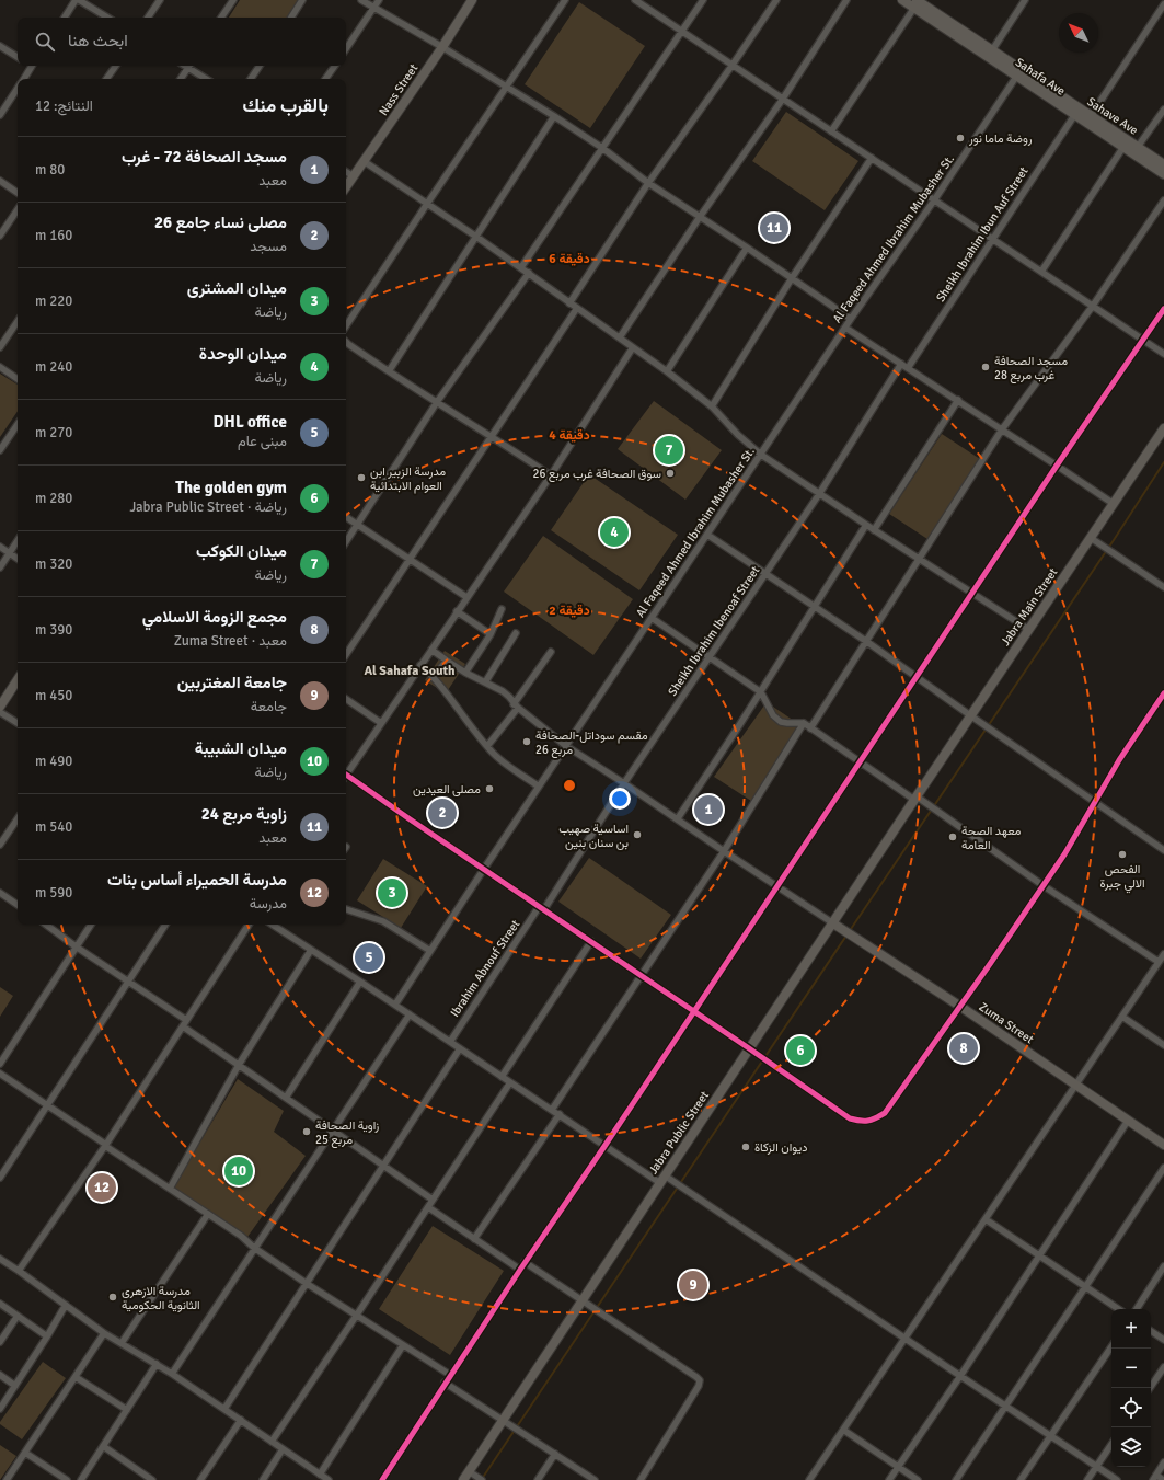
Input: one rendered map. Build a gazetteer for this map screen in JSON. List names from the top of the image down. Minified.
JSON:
{"streets":{"main road":["Sahafa Ave","Nass Street","Sahave Ave","Jabra Main Street","Zuma Street","Jabra Public Street"],"street":["Sheikh Ibrahim Ibun Auf Street","Al Faqeed Ahmed Ibrahim Mubasher St.","Sheikh Ibrahim Ibenoaf Street","Ibrahim Abnouf Street"]},"crossings":[["Sahafa Ave","Sahave Ave"],["Sahafa Ave","Sheikh Ibrahim Ibun Auf Street"],["Sahafa Ave","Al Faqeed Ahmed Ibrahim Mubasher St."],["Sahave Ave","Al Faqeed Ahmed Ibrahim Mubasher St."],["Jabra Main Street","Jabra Public Street"],["Sheikh Ibrahim Ibenoaf Street","Ibrahim Abnouf Street"],["Zuma Street","Jabra Public Street"]],"districts":["Al Sahafa South"],"places":["روضة ماما نور","مسجد الصحافة غرب مربع 28","سوق الصحافة غرب مربع 26","مدرسة الزبير ابن العوام الابتدائية","مقسم سوداتل-الصحافة مربع 26","مصلى العيدين","اساسية صهيب بن سنان بنين","معهد الصحة العامة","الفحص الالي جبرة","زاوية الصحافة مربع 25","ديوان الزكاة","مدرسة الازهري الثانوية الحكومية"],"north":"top left","page":{"search":"ابحث هنا","heading":["بالقرب منك","النتائج: 12"],"list":[{"mark":"1","name":"مسجد الصحافة 72 - غرب","note":"معبد","value":"80 m"},{"mark":"2","name":"مصلى نساء جامع 26","note":"مسجد","value":"160 m"},{"mark":"3","name":"ميدان المشترى","note":"رياضة","value":"220 m"},{"mark":"4","name":"ميدان الوحدة","note":"رياضة","value":"240 m"},{"mark":"5","name":"DHL office","note":"مبنى عام","value":"270 m"},{"mark":"6","name":"The golden gym","note":"رياضة · Jabra Public Street","value":"280 m"},{"mark":"7","name":"ميدان الكوكب","note":"رياضة","value":"320 m"},{"mark":"8","name":"مجمع الزومة الاسلامي","note":"معبد · Zuma Street","value":"390 m"},{"mark":"9","name":"جامعة المغتربين","note":"جامعة","value":"450 m"},{"mark":"10","name":"ميدان الشبيبة","note":"رياضة","value":"490 m"},{"mark":"11","name":"زاوية مربع 24","note":"معبد","value":"540 m"},{"mark":"12","name":"مدرسة الحميراء أساس بنات","note":"مدرسة","value":"590 m"}],"pins":["11","7","4","1","2","3","5","8","6","10","12","9"],"map_buttons":["+","−"]},"rings":["6 دقيقة","4 دقيقة","2 دقيقة"]}
